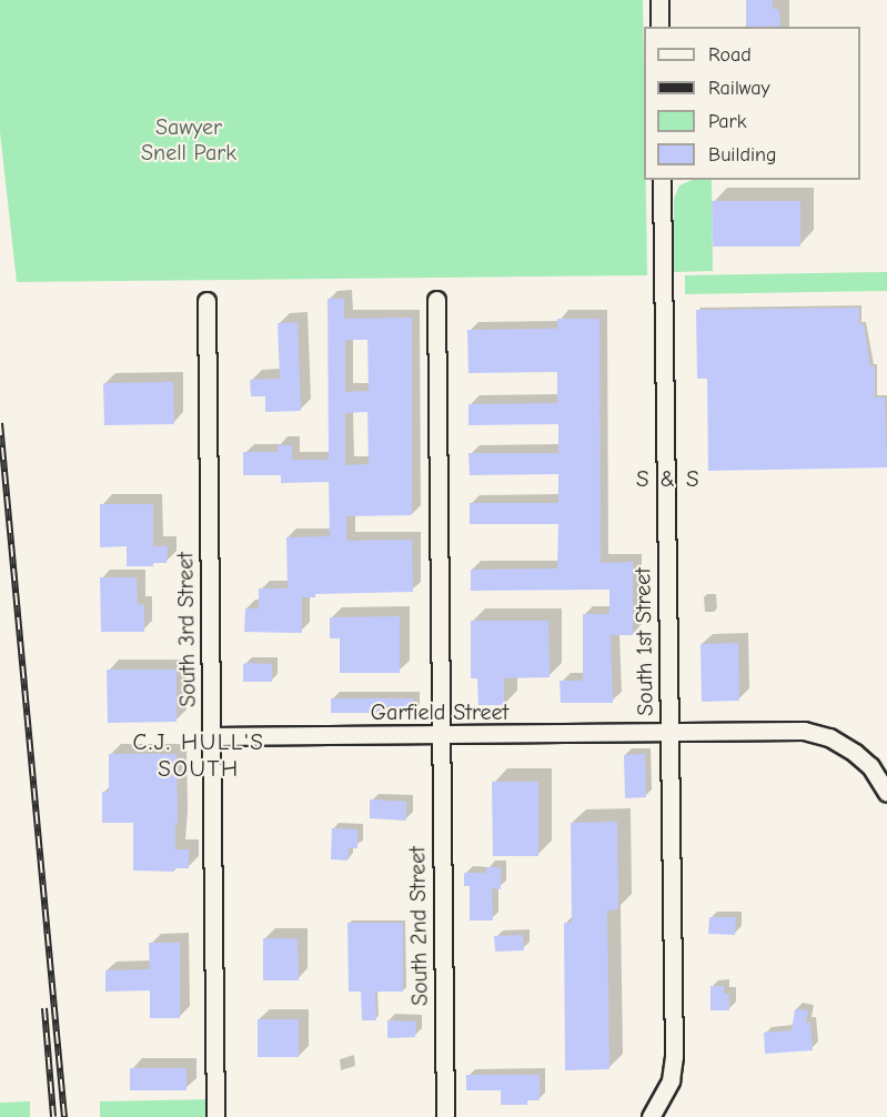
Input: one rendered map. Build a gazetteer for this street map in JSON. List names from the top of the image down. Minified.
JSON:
{"streets":{"street":["South 3rd Street","South 1st Street","Garfield Street","South 2nd Street"]},"crossings":[["South 3rd Street","Garfield Street"],["South 1st Street","Garfield Street"],["Garfield Street","South 2nd Street"]],"districts":["S & S","C.J. HULL'S SOUTH"],"parks":["Sawyer Snell Park"],"legend":["Road","Railway","Park","Building"]}
